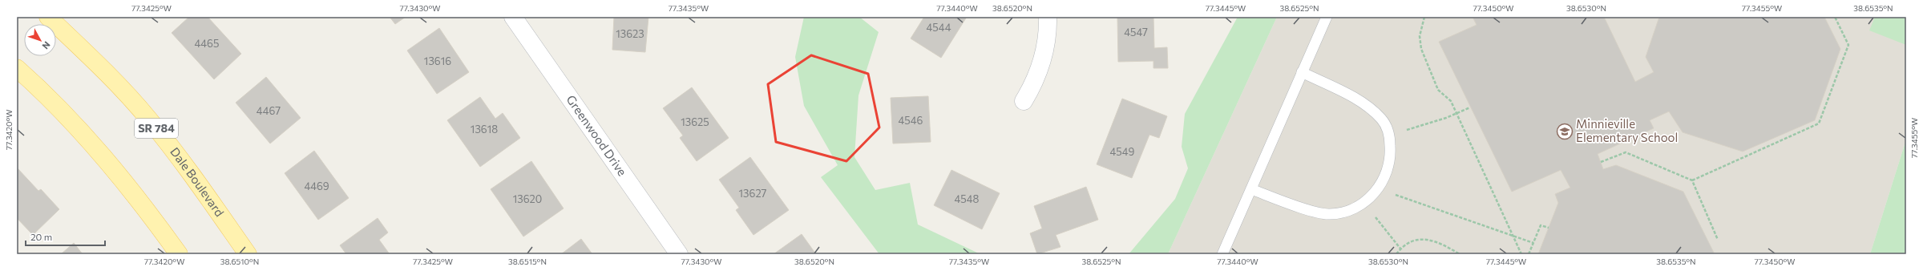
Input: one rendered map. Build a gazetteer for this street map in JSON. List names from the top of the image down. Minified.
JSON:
{"streets":{"main road":["SR 784","Dale Boulevard"],"street":["Greenwood Drive"]},"places":{"school or university":["Minnieville Elementary School"]},"house_numbers":["4544","4547","13623","4465","13616","4467","4546","13625","13618","4549","4469","13627","13620","4548"],"scale_bar":"20 m","north":"bottom right","coordinates":["77.3425°W","77.3430°W","77.3435°W","77.3440°W","38.6520°N","77.3445°W","38.6525°N","77.3450°W","38.6530°N","77.3455°W","38.6535°N","77.3420°W","38.6510°N","38.6515°N"]}
